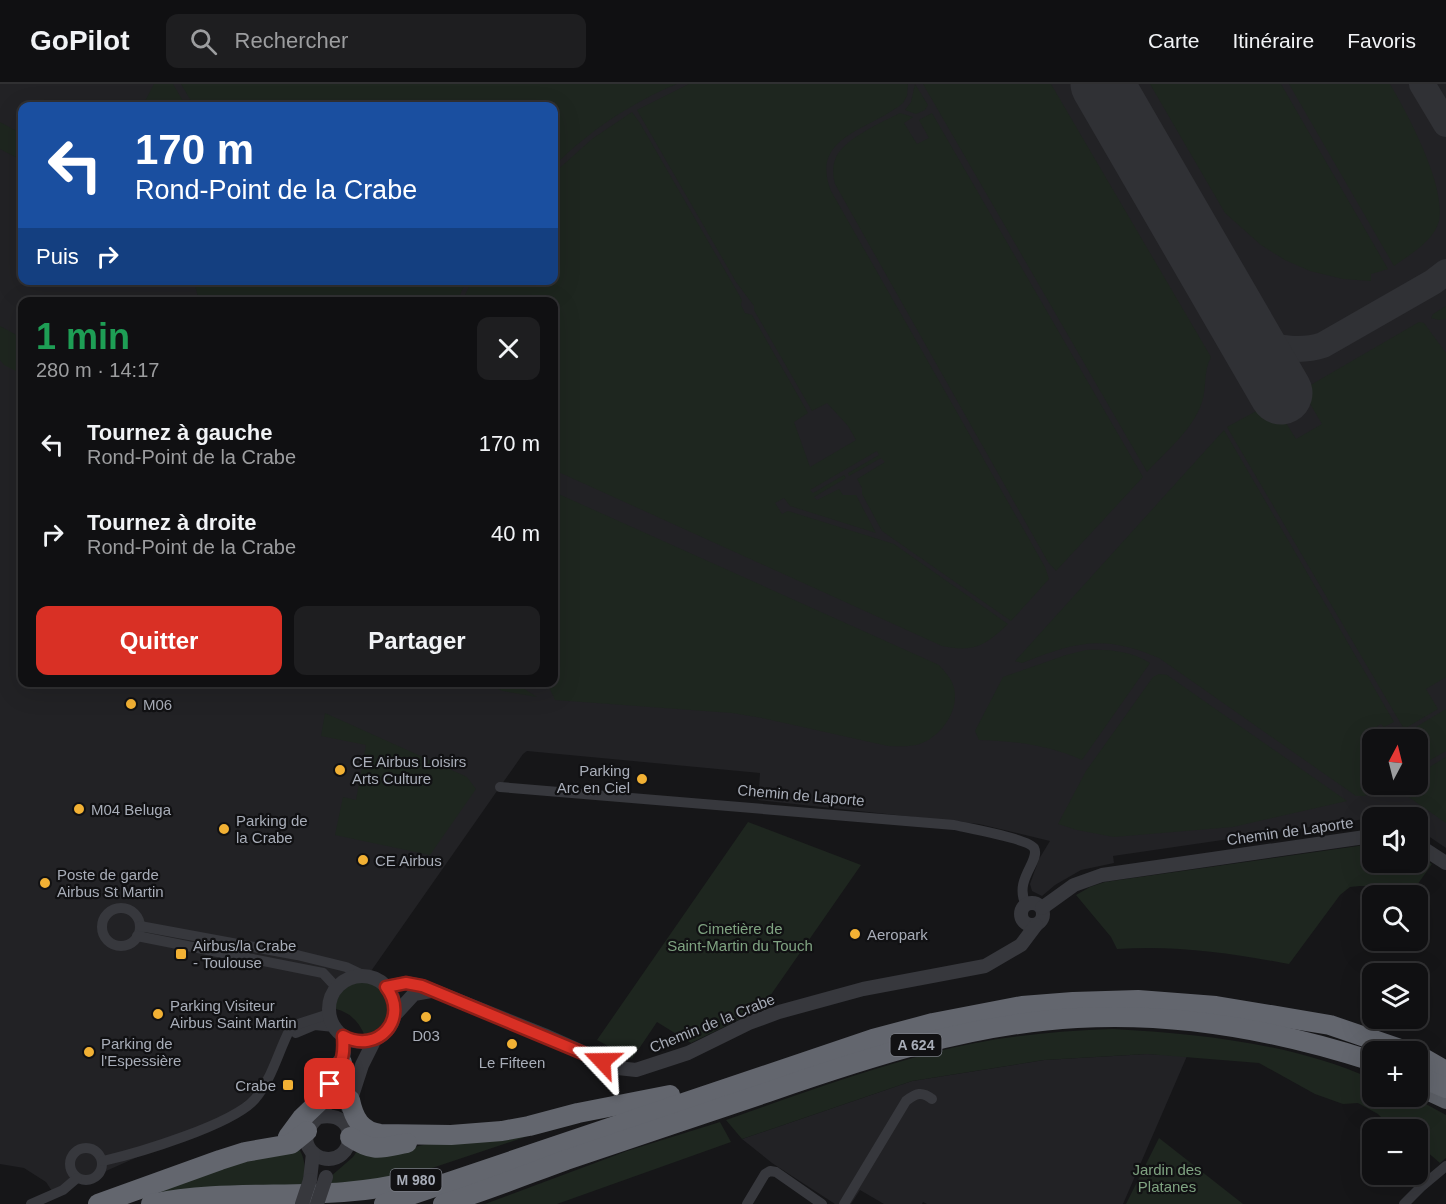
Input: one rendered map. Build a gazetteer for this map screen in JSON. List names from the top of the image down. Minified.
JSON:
{"streets":{"highway":["A 624","M 980"],"street":["Chemin de Laporte","Chemin de la Crabe"]},"crossings":[["Chemin de Laporte","Chemin de la Crabe"],["A 624","M 980"]],"parks":["Cimetière de Saint-Martin du Touch","Jardin des Platanes"],"places":{"other":["M06","CE Airbus Loisirs Arts Culture","Parking Arc en Ciel","M04 Beluga","Parking de la Crabe","CE Airbus","Poste de garde Airbus St Martin","Aeropark","Parking Visiteur Airbus Saint Martin","D03","Le Fifteen","Parking de l'Espessière"],"transit":["Airbus/la Crabe - Toulouse","Crabe"]},"north":"top","page":{"header":"GoPilot","search":"Rechercher","nav":["Carte","Itinéraire","Favoris"],"turn":["170 m","Rond-Point de la Crabe"],"then":"Puis","heading":["1 min","280 m · 14:17"],"list":[{"name":"Tournez à gauche","note":"Rond-Point de la Crabe","value":"170 m"},{"name":"Tournez à droite","note":"Rond-Point de la Crabe","value":"40 m"}],"buttons":["Quitter","Partager"],"map_buttons":["+","−"]}}
